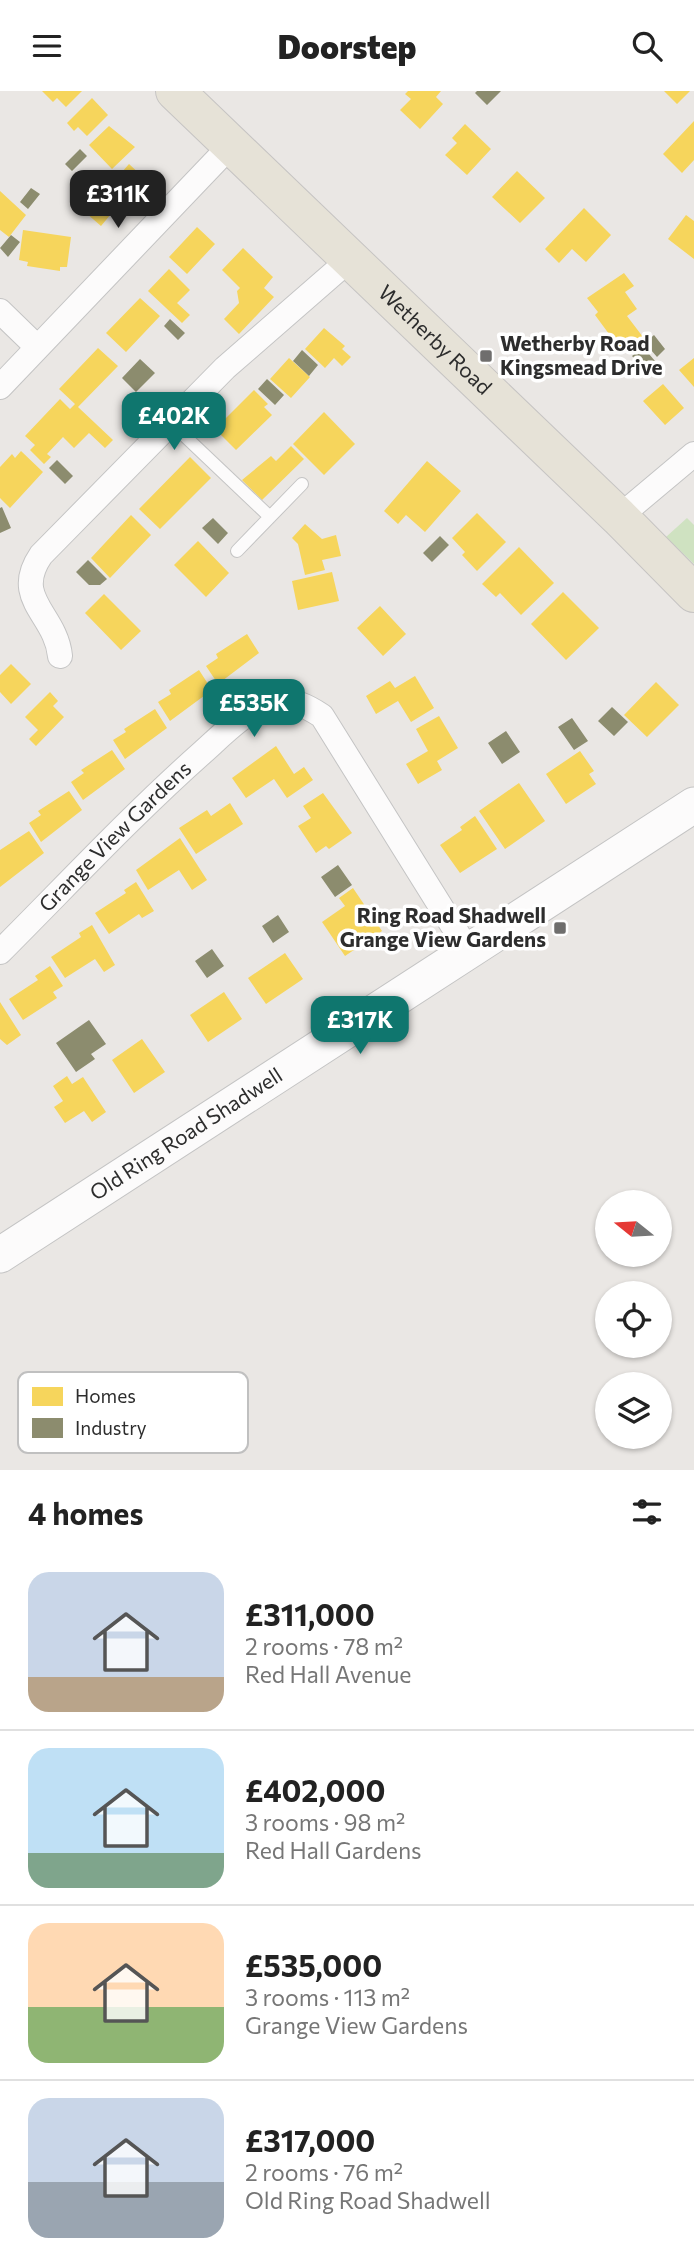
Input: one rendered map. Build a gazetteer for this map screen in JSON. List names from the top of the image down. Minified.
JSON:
{"streets":{"main road":["Wetherby Road","Old Ring Road Shadwell"],"street":["Grange View Gardens"]},"crossings":[["Grange View Gardens","Old Ring Road Shadwell"]],"places":{"transit":["Wetherby Road Kingsmead Drive","Ring Road Shadwell Grange View Gardens"]},"legend":["Homes","Industry"],"north":"left","page":{"header":"Doorstep","price":["£311K","£402K","£535K","£317K"],"heading":"4 homes","list":[{"name":"£311,000","note":"2 rooms · 78 m² · Red Hall Avenue"},{"name":"£402,000","note":"3 rooms · 98 m² · Red Hall Gardens"},{"name":"£535,000","note":"3 rooms · 113 m² · Grange View Gardens"},{"name":"£317,000","note":"2 rooms · 76 m² · Old Ring Road Shadwell"}]}}
